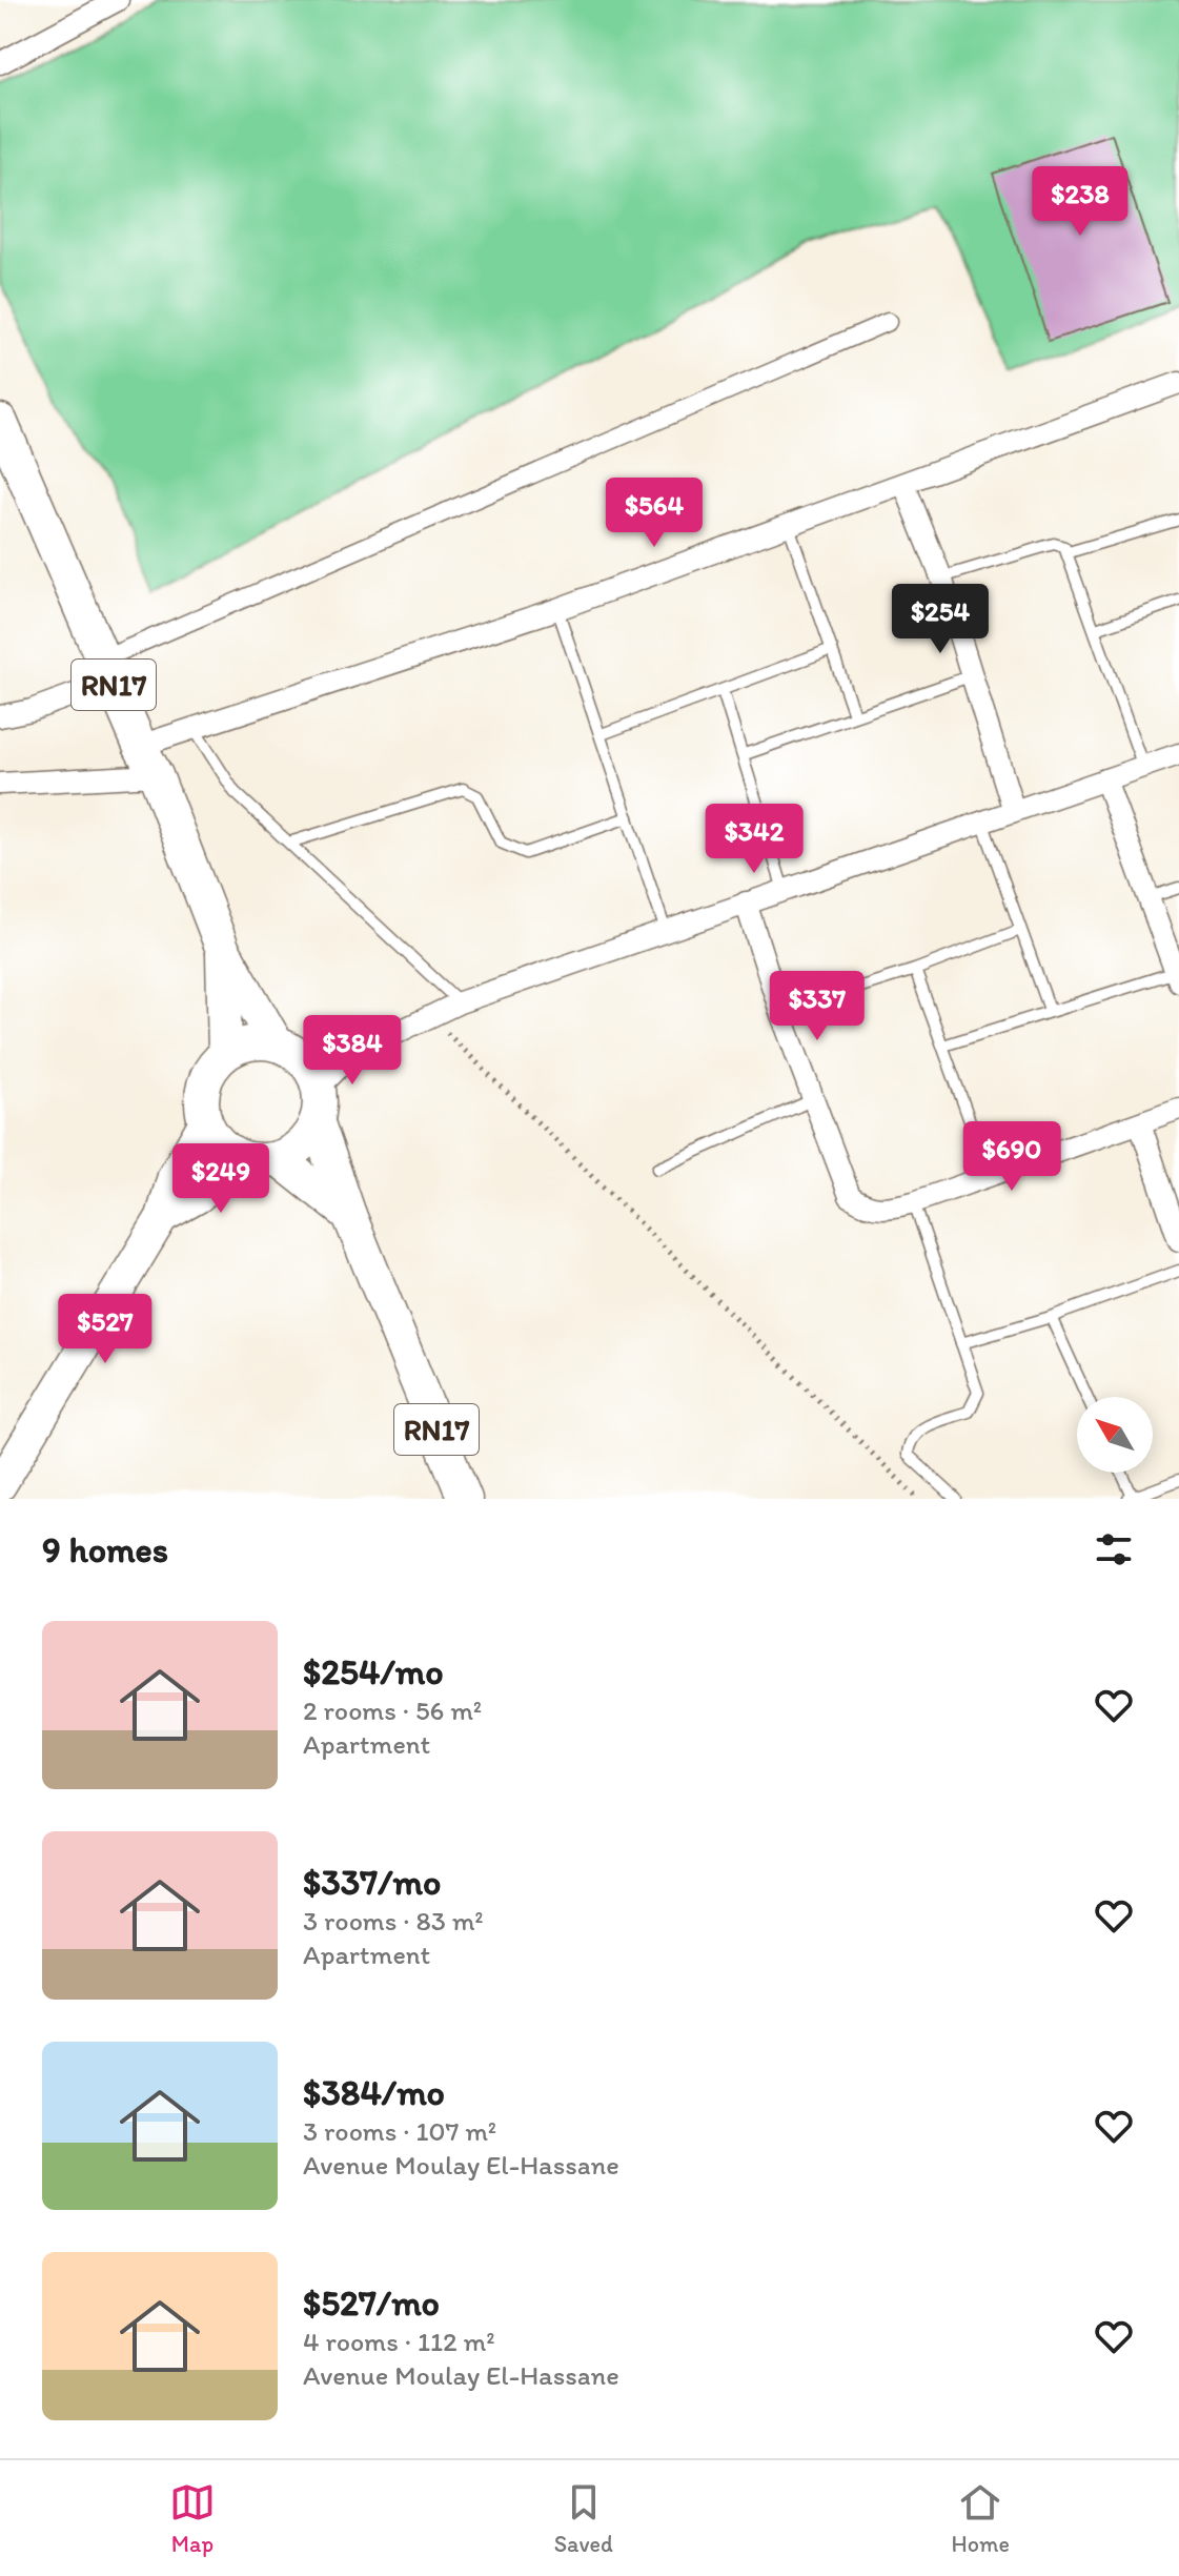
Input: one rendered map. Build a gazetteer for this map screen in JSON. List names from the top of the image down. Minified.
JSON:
{"streets":{"main road":["RN17"]},"north":"top left","page":{"price":["$238","$564","$254","$342","$337","$384","$690","$249","$527"],"heading":"9 homes","list":[{"name":"$254/mo","note":"2 rooms · 56 m² · Apartment"},{"name":"$337/mo","note":"3 rooms · 83 m² · Apartment"},{"name":"$384/mo","note":"3 rooms · 107 m² · Avenue Moulay El-Hassane"},{"name":"$527/mo","note":"4 rooms · 112 m² · Avenue Moulay El-Hassane"}],"tabs":["Map","Saved","Home"]}}
